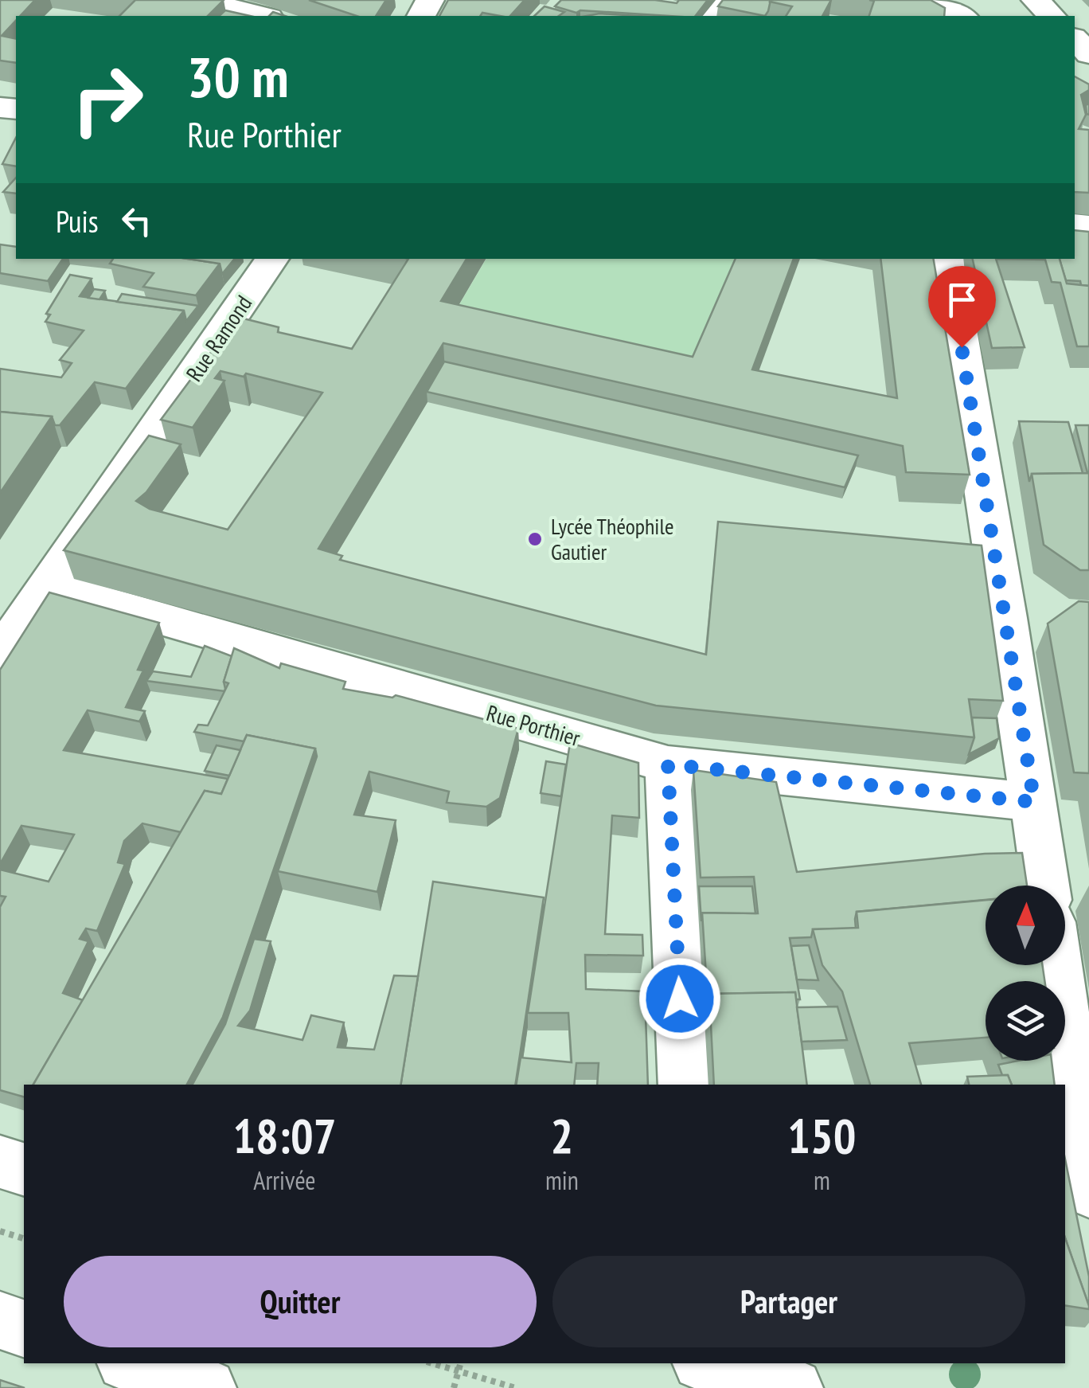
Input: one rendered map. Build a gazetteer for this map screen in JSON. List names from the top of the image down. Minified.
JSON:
{"streets":{"street":["Rue Ramond","Rue Porthier"]},"crossings":[["Rue Ramond","Rue Porthier"]],"places":["Lycée Théophile Gautier"],"north":"top","page":{"turn":["30 m","Rue Porthier"],"then":"Puis","eta":["18:07","Arrivée","2","min","150","m"],"buttons":["Quitter","Partager"]}}
